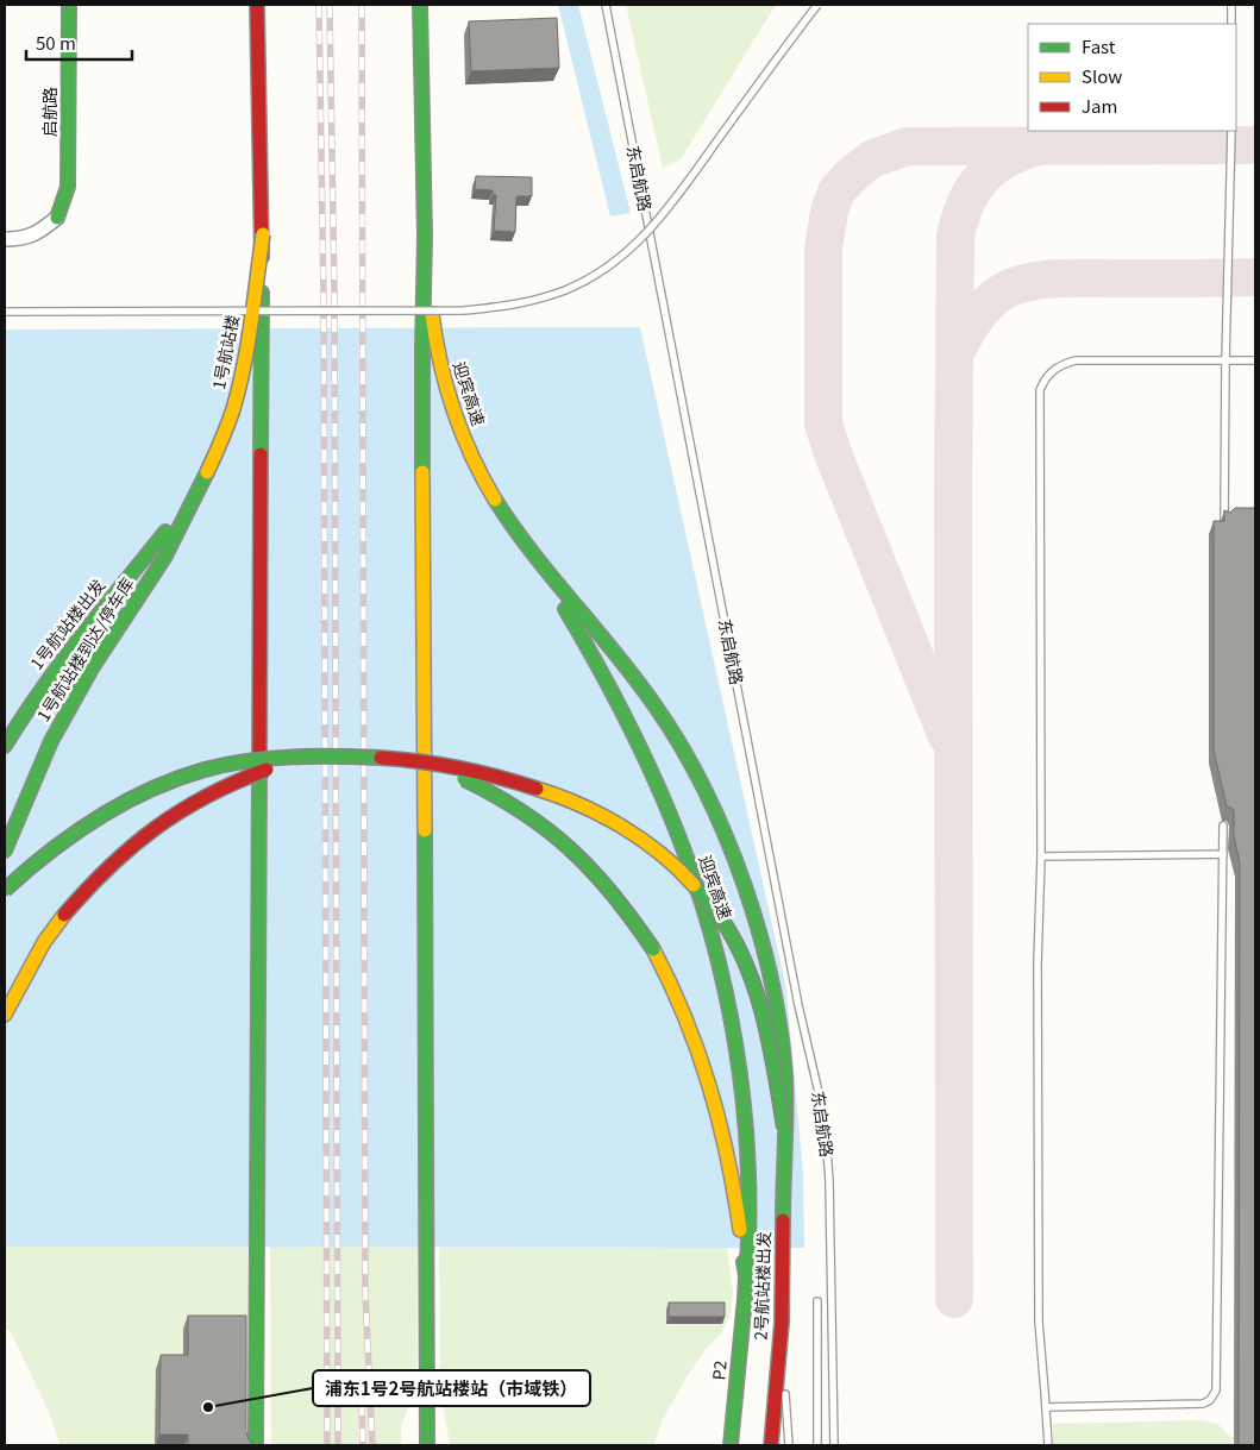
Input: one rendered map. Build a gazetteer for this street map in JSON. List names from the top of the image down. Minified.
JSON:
{"streets":{"main road":["启航路","1号航站楼","迎宾高速","1号航站楼出发","1号航站楼到达/停车库","2号航站楼出发","P2"],"lane":["东启航路"]},"crossings":[["1号航站楼","1号航站楼出发"],["1号航站楼","1号航站楼到达/停车库"],["迎宾高速","2号航站楼出发"],["迎宾高速","P2"],["1号航站楼出发","1号航站楼到达/停车库"]],"places":["浦东1号2号航站楼站（市域铁）"],"legend":["Fast","Slow","Jam"],"scale_bar":"50 m"}
